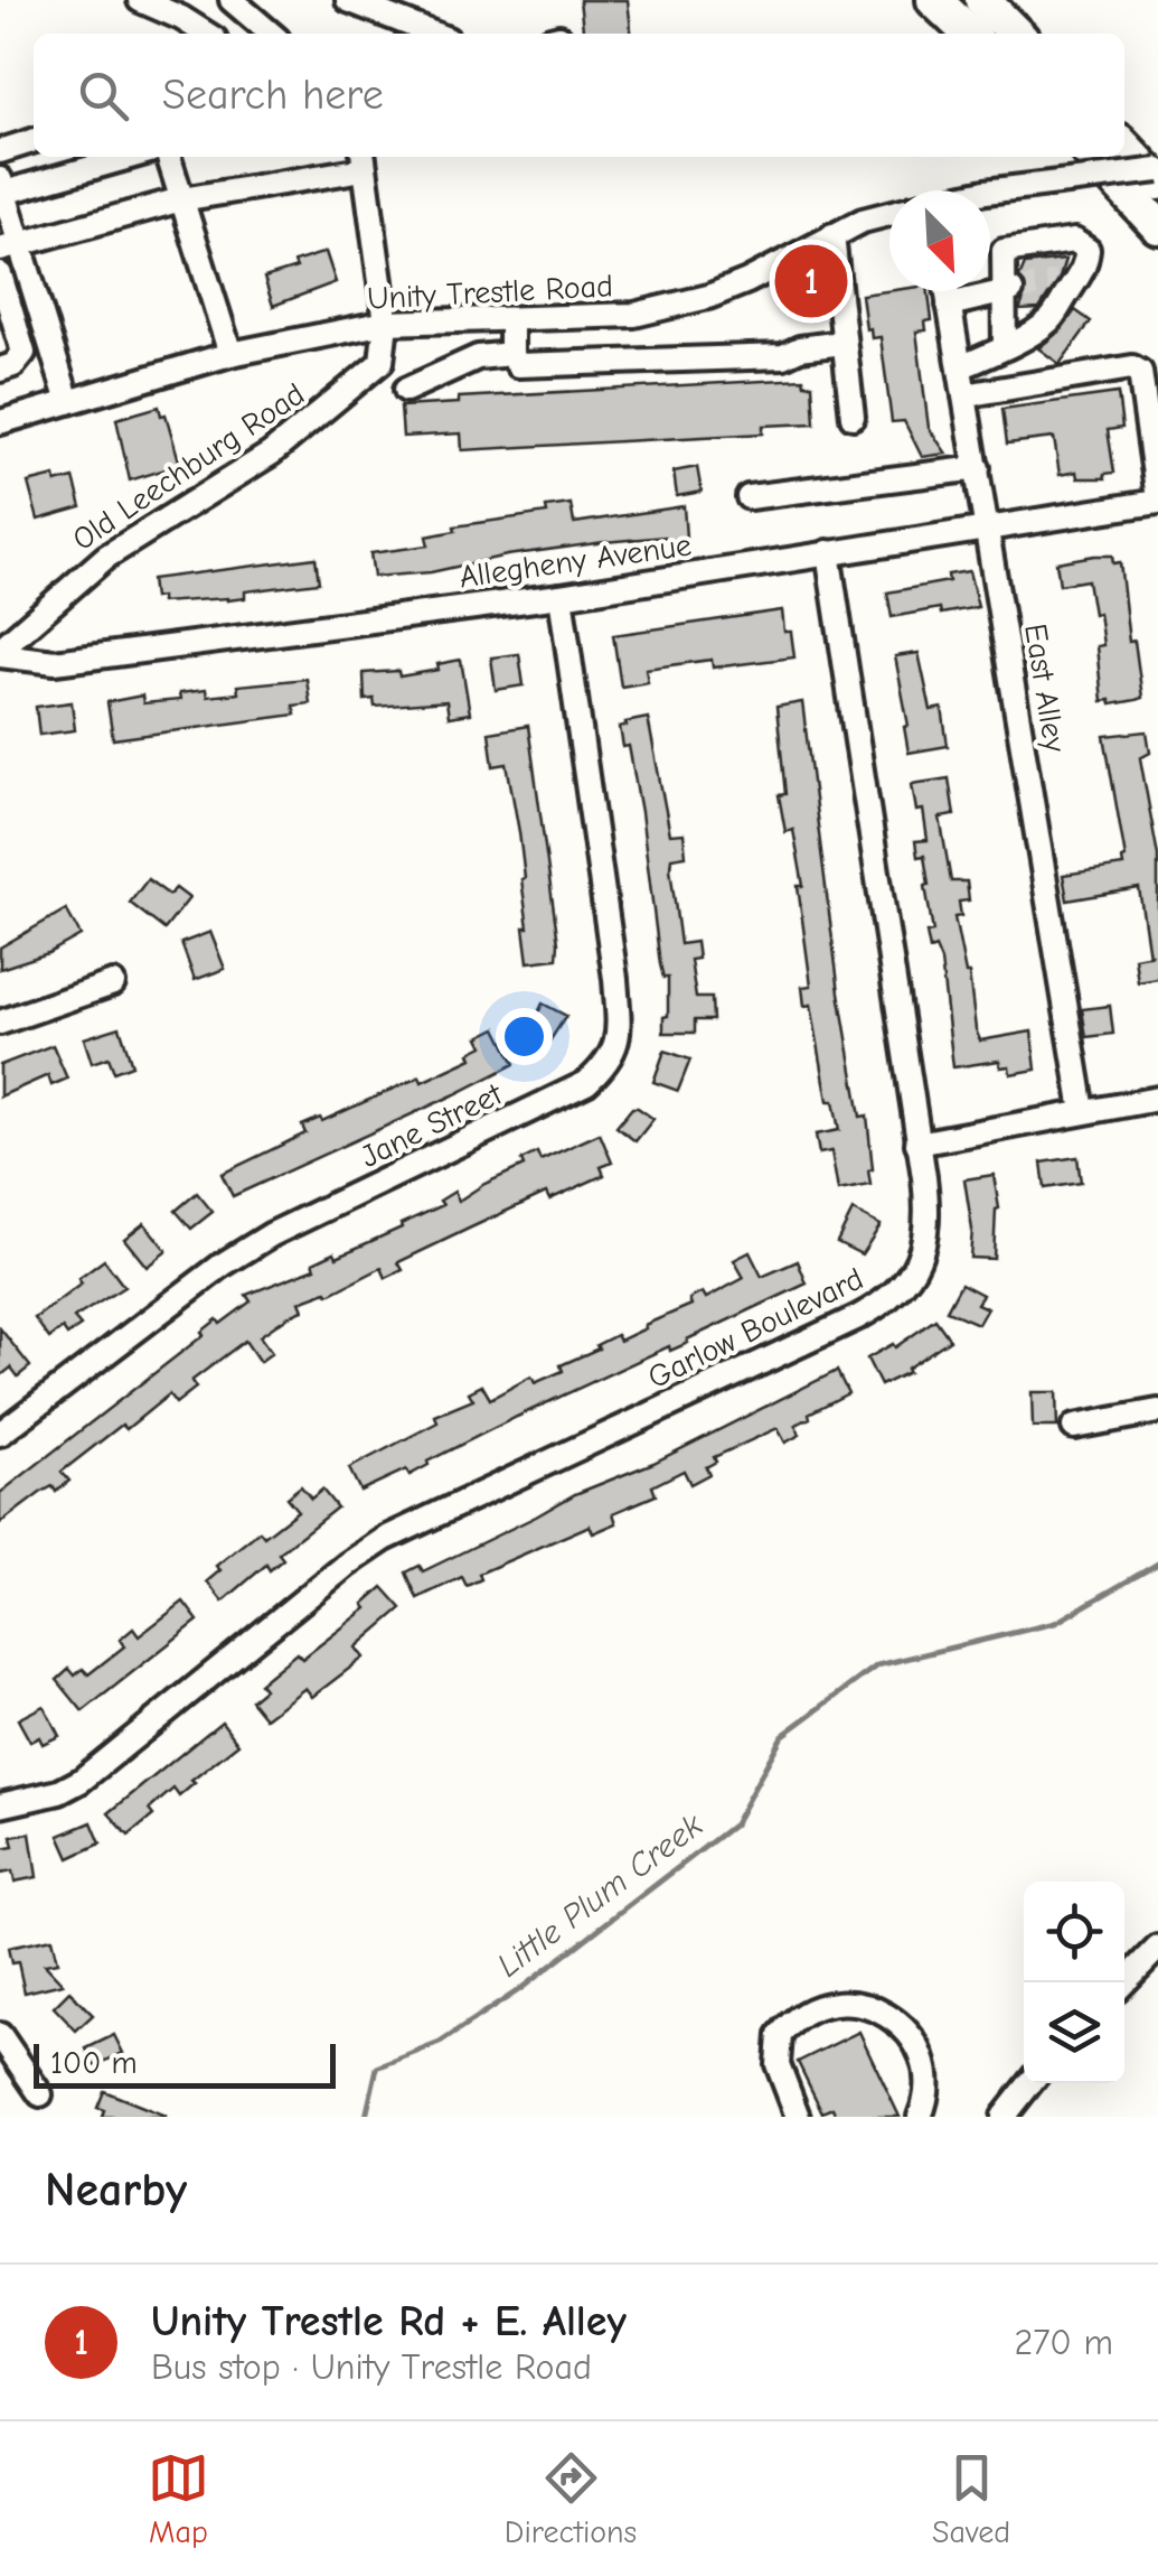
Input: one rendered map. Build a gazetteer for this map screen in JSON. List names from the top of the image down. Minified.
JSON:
{"streets":{"street":["Unity Trestle Road","Old Leechburg Road","Allegheny Avenue","East Alley","Jane Street","Garlow Boulevard"]},"crossings":[["Unity Trestle Road","Old Leechburg Road"],["Old Leechburg Road","Allegheny Avenue"],["Allegheny Avenue","East Alley"],["Allegheny Avenue","Jane Street"],["Allegheny Avenue","Garlow Boulevard"]],"water":["Little Plum Creek"],"scale_bar":"100 m","north":"bottom right","page":{"search":"Search here","pins":"1","scale":"100 m","heading":"Nearby","list":[{"mark":"1","name":"Unity Trestle Rd + E. Alley","note":"Bus stop · Unity Trestle Road","value":"270 m"}],"nav":["Map","Directions","Saved"]}}
